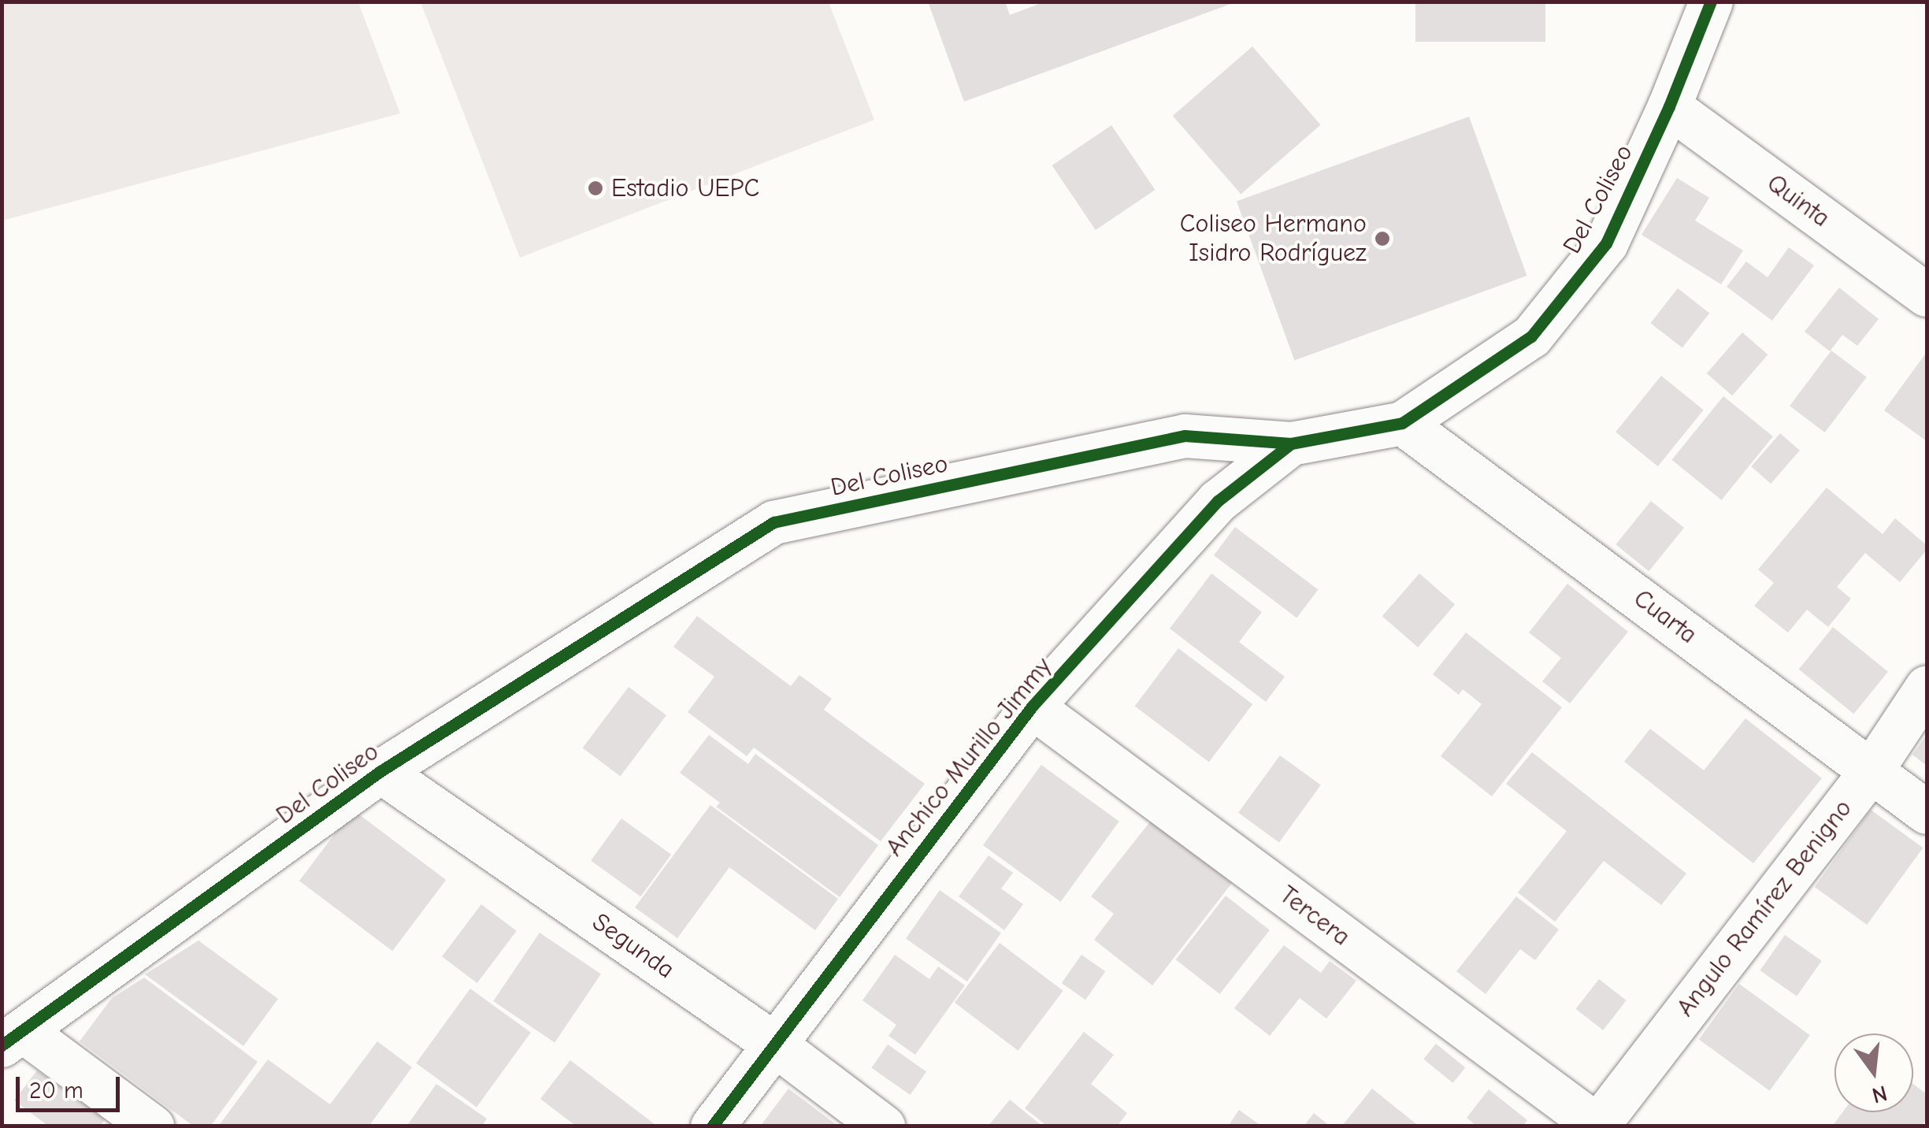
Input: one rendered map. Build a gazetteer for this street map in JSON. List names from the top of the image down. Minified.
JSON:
{"streets":{"street":["Del Coliseo","Quinta","Cuarta","Anchico Murillo Jimmy","Angulo Ramírez Benigno","Tercera","Segunda"]},"crossings":[["Del Coliseo","Quinta"],["Del Coliseo","Cuarta"],["Del Coliseo","Anchico Murillo Jimmy"],["Del Coliseo","Segunda"],["Cuarta","Angulo Ramírez Benigno"],["Anchico Murillo Jimmy","Tercera"],["Anchico Murillo Jimmy","Segunda"],["Angulo Ramírez Benigno","Tercera"]],"places":["Estadio UEPC","Coliseo Hermano Isidro Rodríguez"],"scale_bar":"20 m","north":"bottom"}
